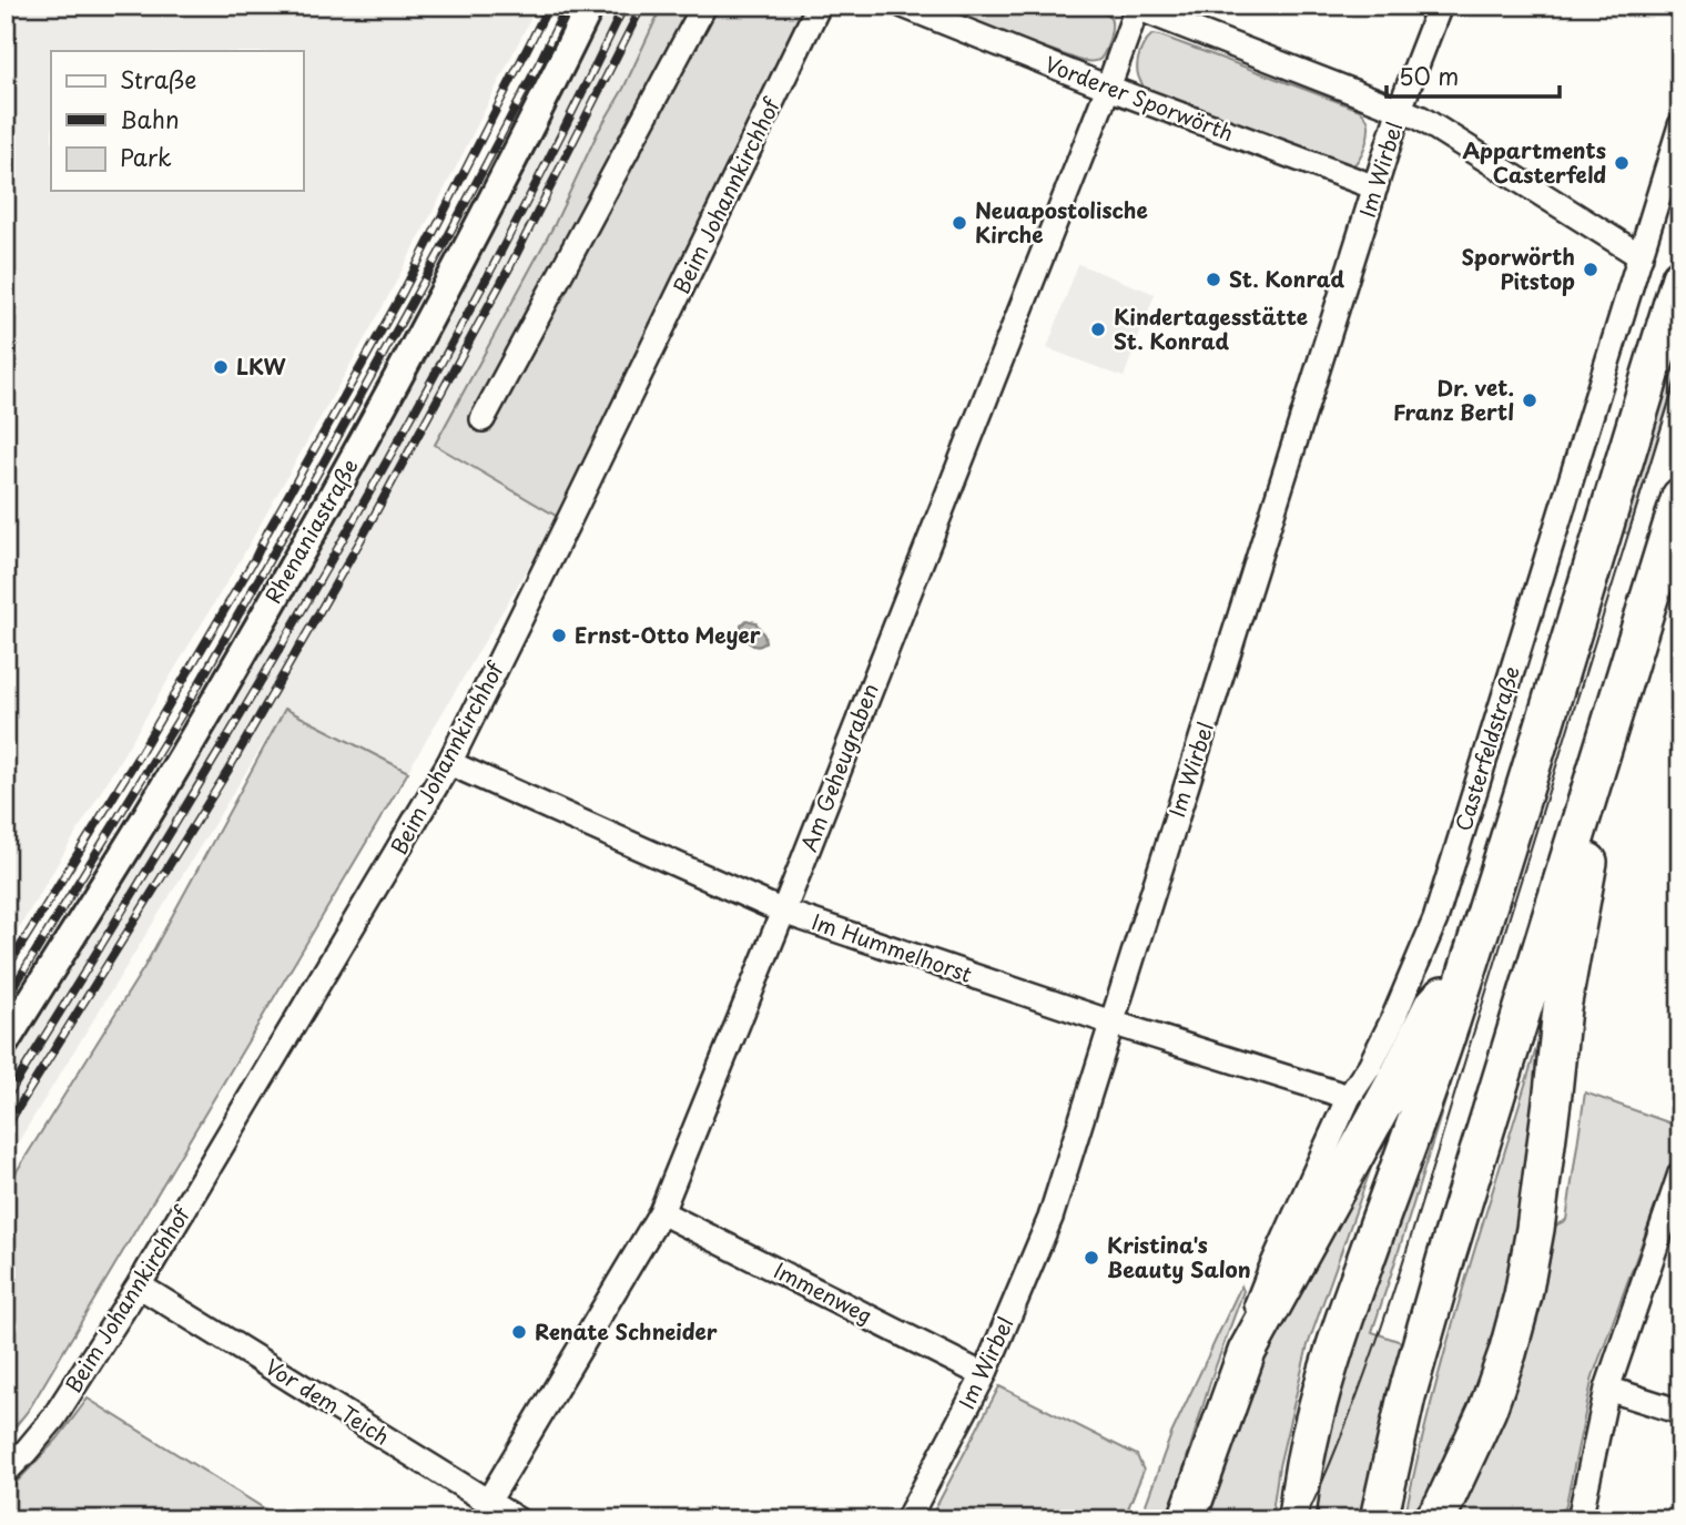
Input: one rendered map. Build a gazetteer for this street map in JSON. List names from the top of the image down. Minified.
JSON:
{"streets":{"street":["Vorderer Sporwörth","Im Wirbel","Beim Johannkirchhof","Rhenaniastraße","Casterfeldstraße","Am Geheugraben","Im Hummelhorst","Immenweg","Vor dem Teich"]},"crossings":[["Vorderer Sporwörth","Im Wirbel"],["Vorderer Sporwörth","Am Geheugraben"],["Im Wirbel","Im Hummelhorst"],["Im Wirbel","Immenweg"],["Beim Johannkirchhof","Im Hummelhorst"],["Beim Johannkirchhof","Vor dem Teich"],["Casterfeldstraße","Im Hummelhorst"],["Am Geheugraben","Im Hummelhorst"],["Am Geheugraben","Immenweg"],["Am Geheugraben","Vor dem Teich"]],"places":["Appartments Casterfeld","Neuapostolische Kirche","Sporwörth Pitstop","St. Konrad","Kindertagesstätte St. Konrad","LKW","Dr. vet. Franz Bertl","Ernst-Otto Meyer","Kristina's Beauty Salon","Renate Schneider"],"legend":["Straße","Bahn","Park"],"scale_bar":"50 m"}
